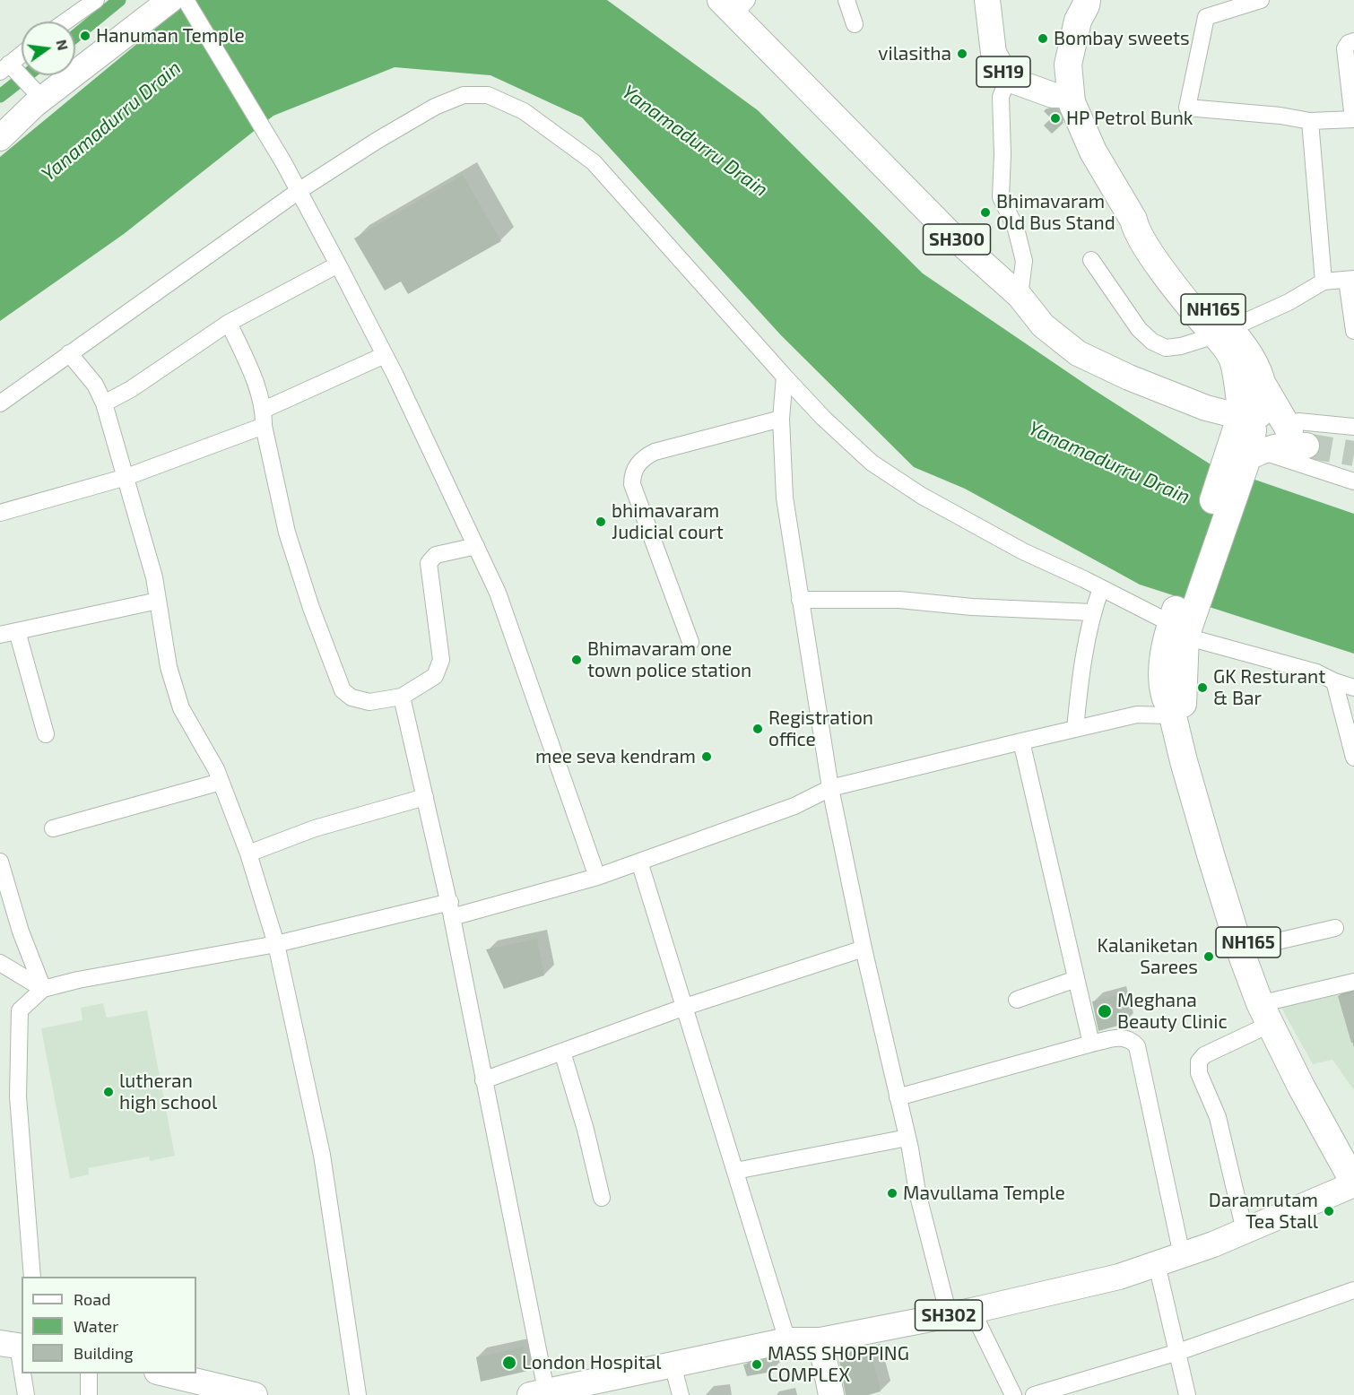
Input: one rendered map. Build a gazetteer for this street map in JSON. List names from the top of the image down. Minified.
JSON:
{"streets":{"highway":["NH165"],"main road":["SH19","SH300","SH302"]},"crossings":[["SH19","NH165"],["SH300","NH165"],["NH165","SH302"]],"water":["Yanamadurru Drain"],"places":["Hanuman Temple","Bombay sweets","vilasitha","HP Petrol Bunk","Bhimavaram Old Bus Stand","bhimavaram Judicial court","Bhimavaram one town police station","GK Resturant & Bar","Registration office","mee seva kendram","Kalaniketan Sarees","Meghana Beauty Clinic","lutheran high school","Mavullama Temple","Daramrutam Tea Stall","London Hospital","MASS SHOPPING COMPLEX"],"legend":["Road","Water","Building"],"north":"right"}
